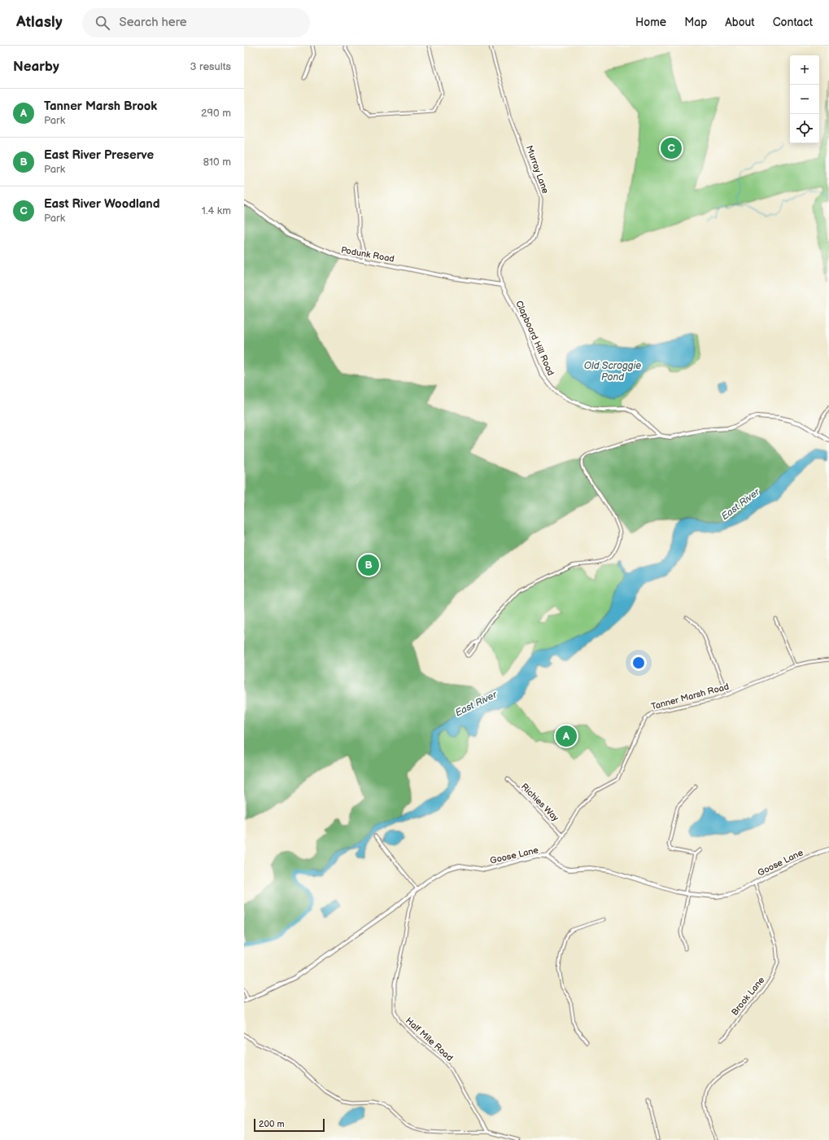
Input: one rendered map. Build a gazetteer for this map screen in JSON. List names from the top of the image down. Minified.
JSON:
{"streets":{"street":["Murray Lane","Podunk Road","Clapboard Hill Road","Tanner Marsh Road","Richies Way","Goose Lane","Brook Lane","Half Mile Road"]},"crossings":[["Murray Lane","Podunk Road"],["Murray Lane","Clapboard Hill Road"],["Podunk Road","Clapboard Hill Road"],["Tanner Marsh Road","Richies Way"],["Tanner Marsh Road","Goose Lane"],["Goose Lane","Brook Lane"],["Goose Lane","Half Mile Road"]],"water":["Old Scroggie Pond","East River"],"scale_bar":"200 m","page":{"header":"Atlasly","search":"Search here","nav":["Home","Map","About","Contact"],"heading":["Nearby","3 results"],"map_buttons":["+","−"],"list":[{"mark":"A","name":"Tanner Marsh Brook","note":"Park","value":"290 m"},{"mark":"B","name":"East River Preserve","note":"Park","value":"810 m"},{"mark":"C","name":"East River Woodland","note":"Park","value":"1.4 km"}],"pins":["C","B","A"],"scale":"200 m"}}
